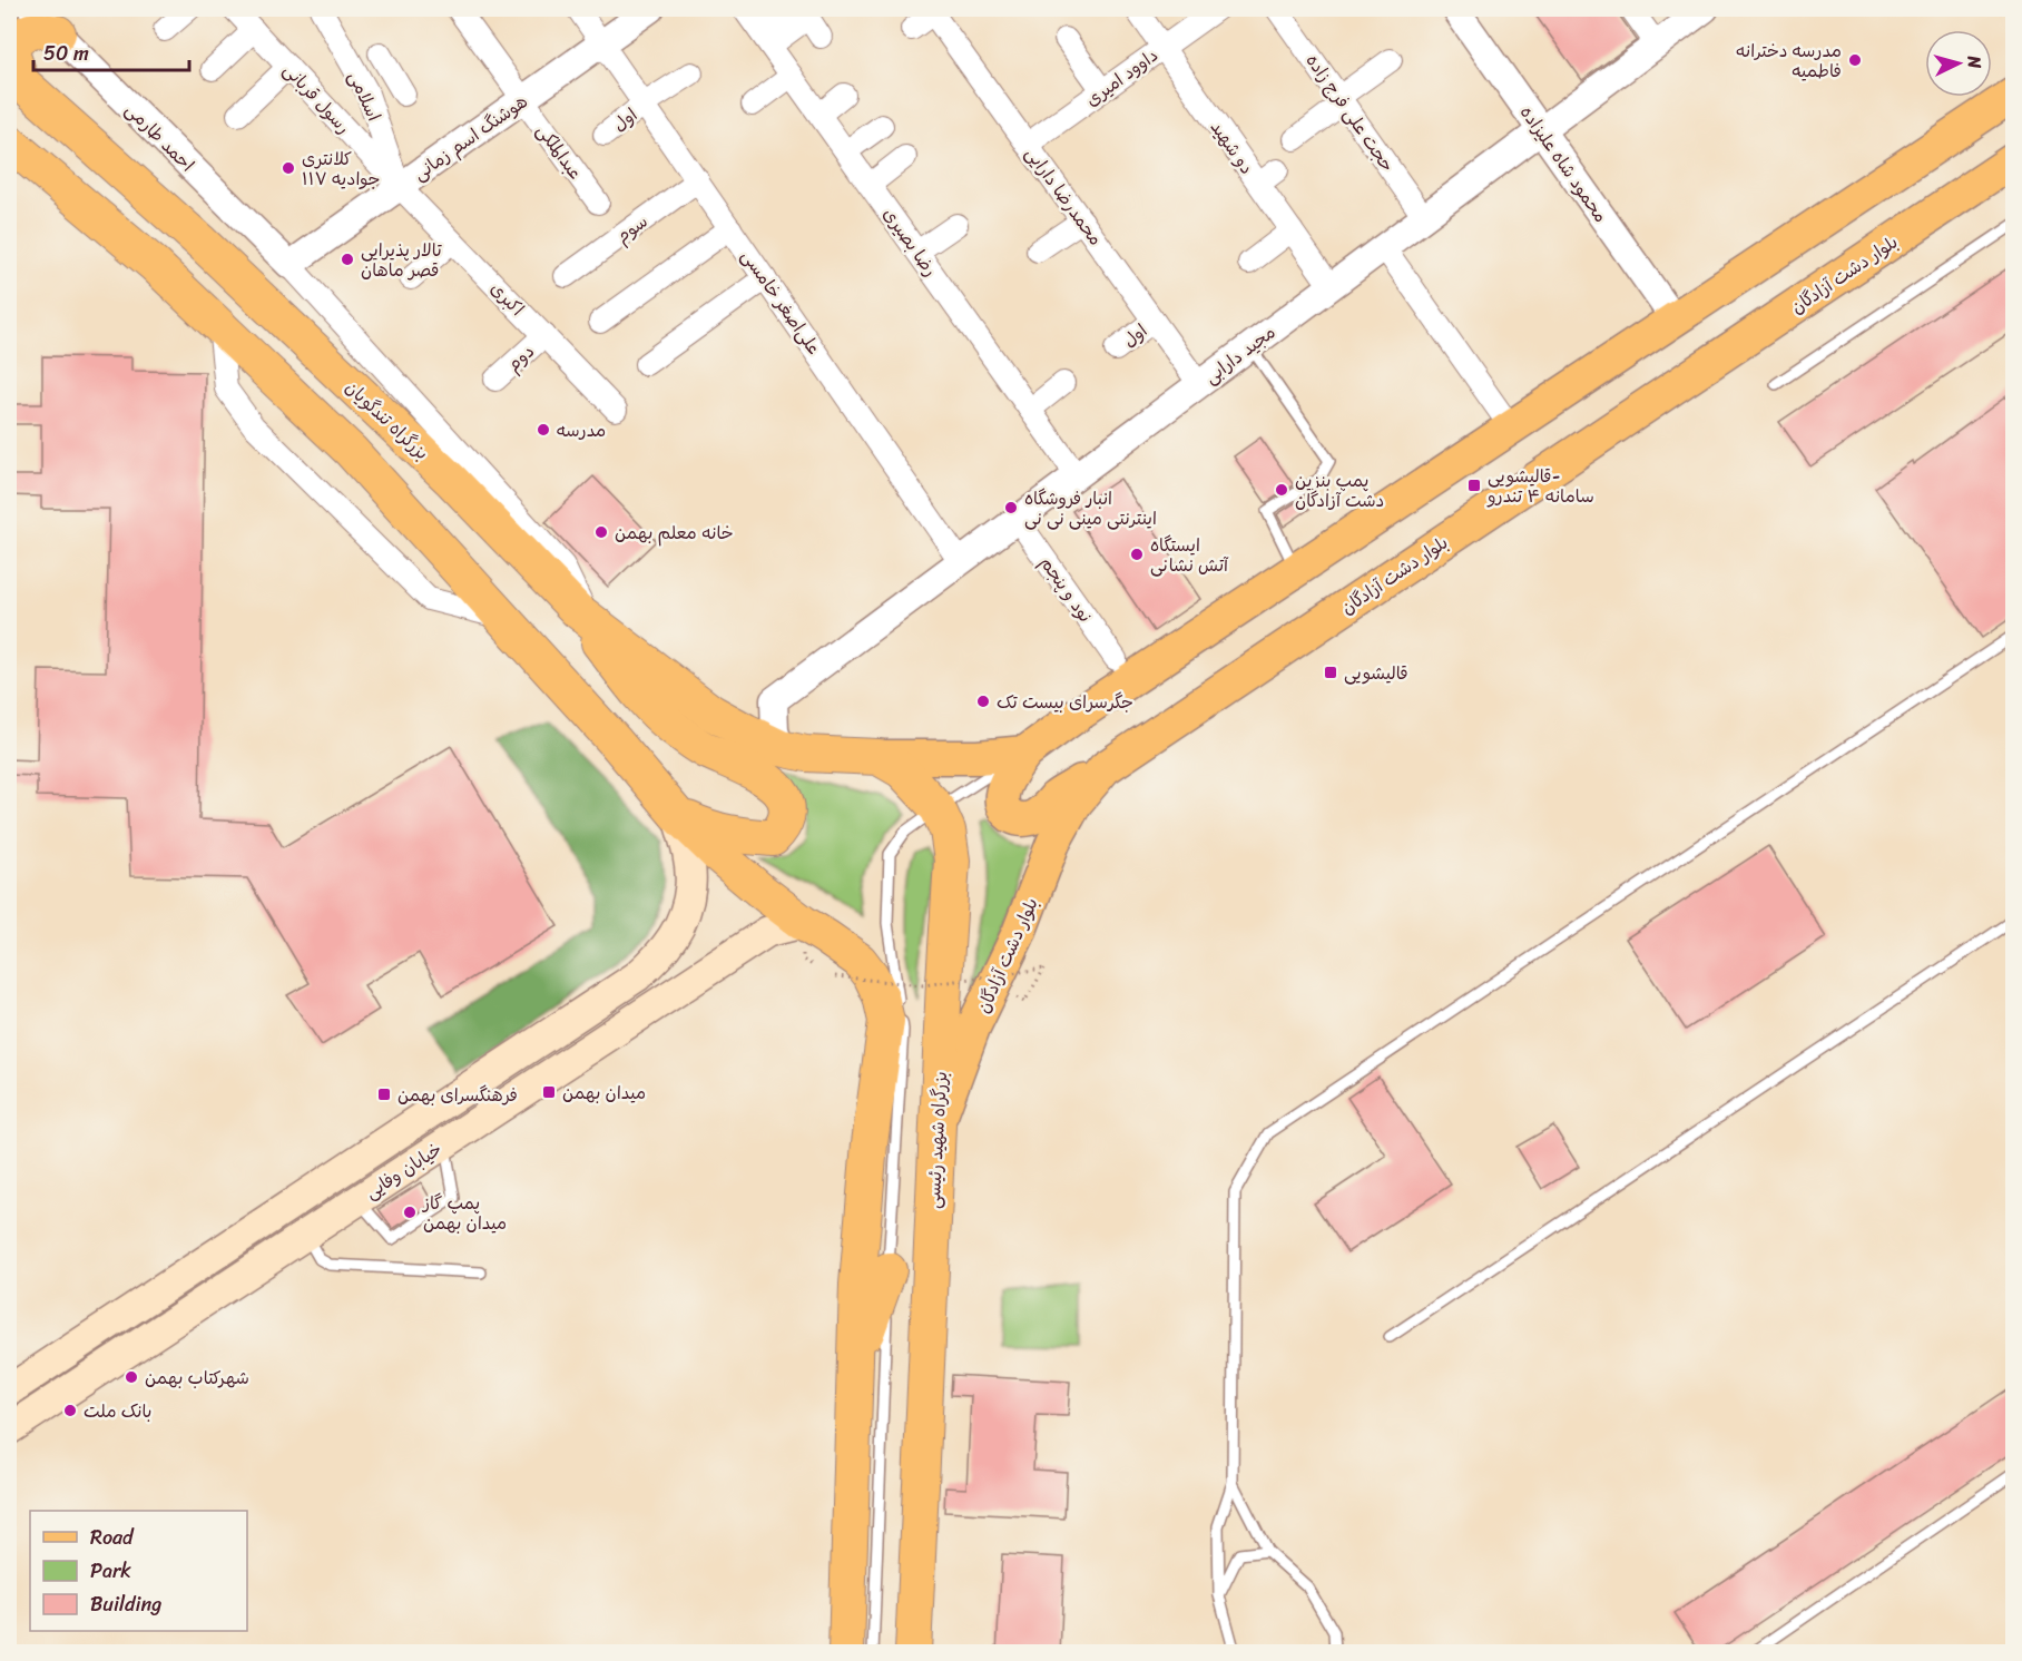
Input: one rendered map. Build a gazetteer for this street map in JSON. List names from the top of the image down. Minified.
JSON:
{"streets":{"highway":["بزرگراه تندگویان","بزرگراه شهید رئیسی"],"main road":["بلوار دشت آزادگان","خیابان وفایی"],"street":["داوود امیری","اسلامی","رسول قربانی","حجت علی فرج زاده","اول","احمد طارمی","هوشنگ اسم زمانی","دو شهید","عبدالملکی","محمود شاه علیزاده","محمدرضا دارایی","سوم","رضا بصیری","اکبری","علی‌اصغر خامسی","مجید دارابی","دوم","نود و پنجم"]},"crossings":[["داوود امیری","دو شهید"],["داوود امیری","محمدرضا دارایی"],["اسلامی","رسول قربانی"],["اسلامی","هوشنگ اسم زمانی"],["اسلامی","اکبری"],["رسول قربانی","هوشنگ اسم زمانی"],["رسول قربانی","اکبری"],["حجت علی فرج زاده","مجید دارابی"],["اول","محمدرضا دارایی"],["اول","علی‌اصغر خامسی"],["احمد طارمی","هوشنگ اسم زمانی"],["هوشنگ اسم زمانی","عبدالملکی"],["هوشنگ اسم زمانی","اکبری"],["هوشنگ اسم زمانی","علی‌اصغر خامسی"],["دو شهید","مجید دارابی"],["محمود شاه علیزاده","مجید دارابی"],["محمدرضا دارایی","مجید دارابی"],["سوم","علی‌اصغر خامسی"],["رضا بصیری","مجید دارابی"],["بلوار دشت آزادگان","بزرگراه شهید رئیسی"],["اکبری","دوم"],["علی‌اصغر خامسی","مجید دارابی"],["مجید دارابی","بزرگراه تندگویان"],["مجید دارابی","نود و پنجم"]],"places":{"other":["مدرسه دخترانه فاطمیه","کلانتری ۱۱۷ جوادیه","تالار پذیرایی قصر ماهان","مدرسه","پمپ بنزین دشت آزادگان","انبار فروشگاه اینترنتی مینی نی نی","خانه معلم بهمن","ایستگاه آتش نشانی","جگرسرای بیست تک","پمپ گاز میدان بهمن","شهرکتاب بهمن","بانک ملت"],"transit":["قالیشویی- سامانه ۴ تندرو","قالیشویی","میدان بهمن","فرهنگسرای بهمن"]},"legend":["Road","Park","Building"],"scale_bar":"50 m","north":"right"}
